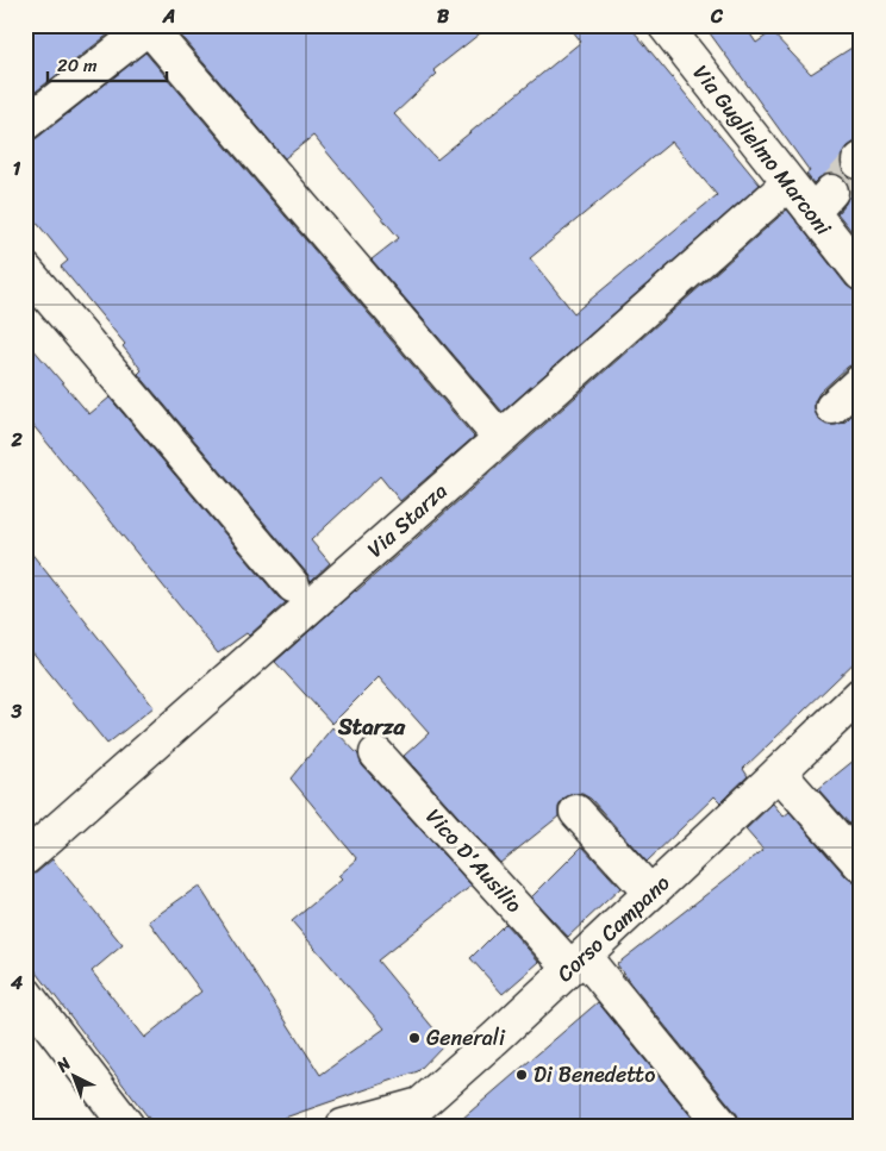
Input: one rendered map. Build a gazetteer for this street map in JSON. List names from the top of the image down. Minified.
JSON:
{"streets":{"street":["Via Guglielmo Marconi","Via Starza","Vico D'Ausilio","Corso Campano"]},"crossings":[["Via Guglielmo Marconi","Via Starza"],["Vico D'Ausilio","Corso Campano"]],"districts":["Starza"],"places":["Generali","Di Benedetto"],"scale_bar":"20 m","north":"top left","grid":{"columns":["A","B","C"],"rows":["1","2","3","4"]}}
